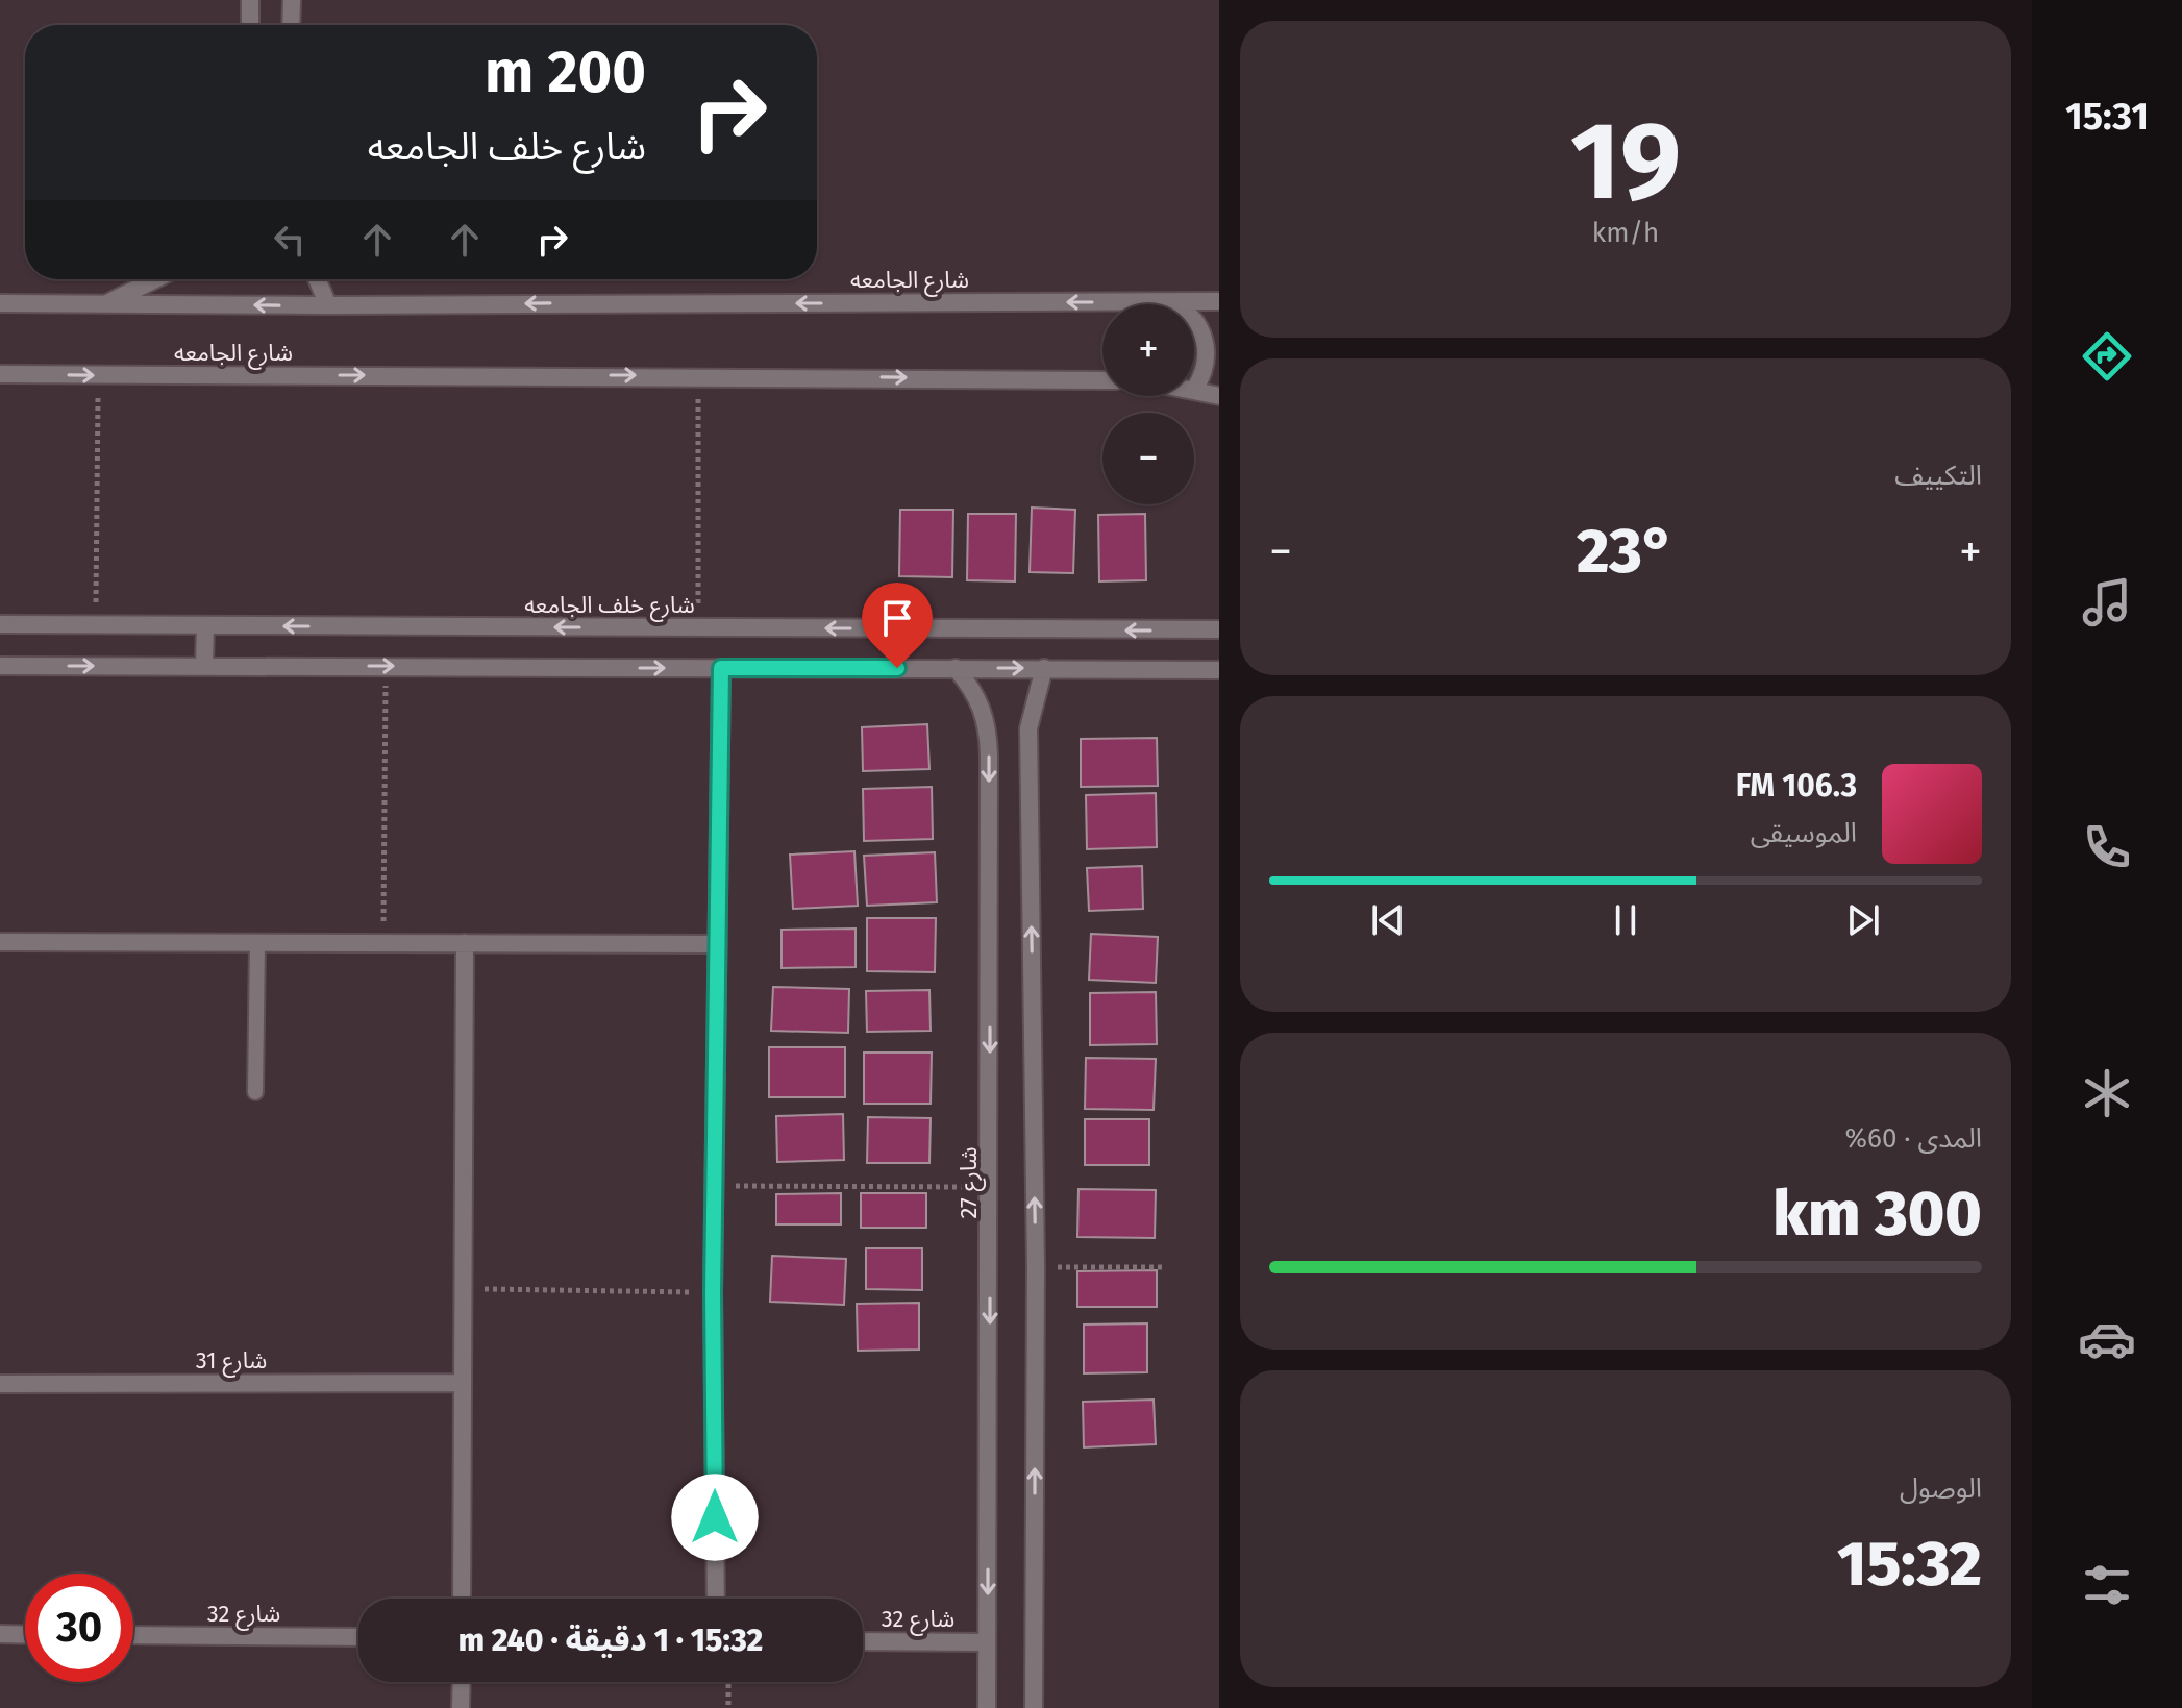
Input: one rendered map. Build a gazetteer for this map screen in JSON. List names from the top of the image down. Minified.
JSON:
{"streets":{"street":["شارع الجامعه","شارع خلف الجامعه","شارع 27","شارع 31","شارع 32"]},"crossings":[["شارع 27","شارع 32"]],"page":{"tabs":"15:31","tile":[["19","km/h"],"التكييف",["المدى · 60%","300 km"],["الوصول","15:32"]],"turn":["200 m","شارع خلف الجامعه"],"map_buttons":["+","−"],"heat":["−","23°","+"],"song":["106.3 FM","الموسيقى"],"limit":"30","trip":"15:32 · 1 دقيقة · 240 m"}}
